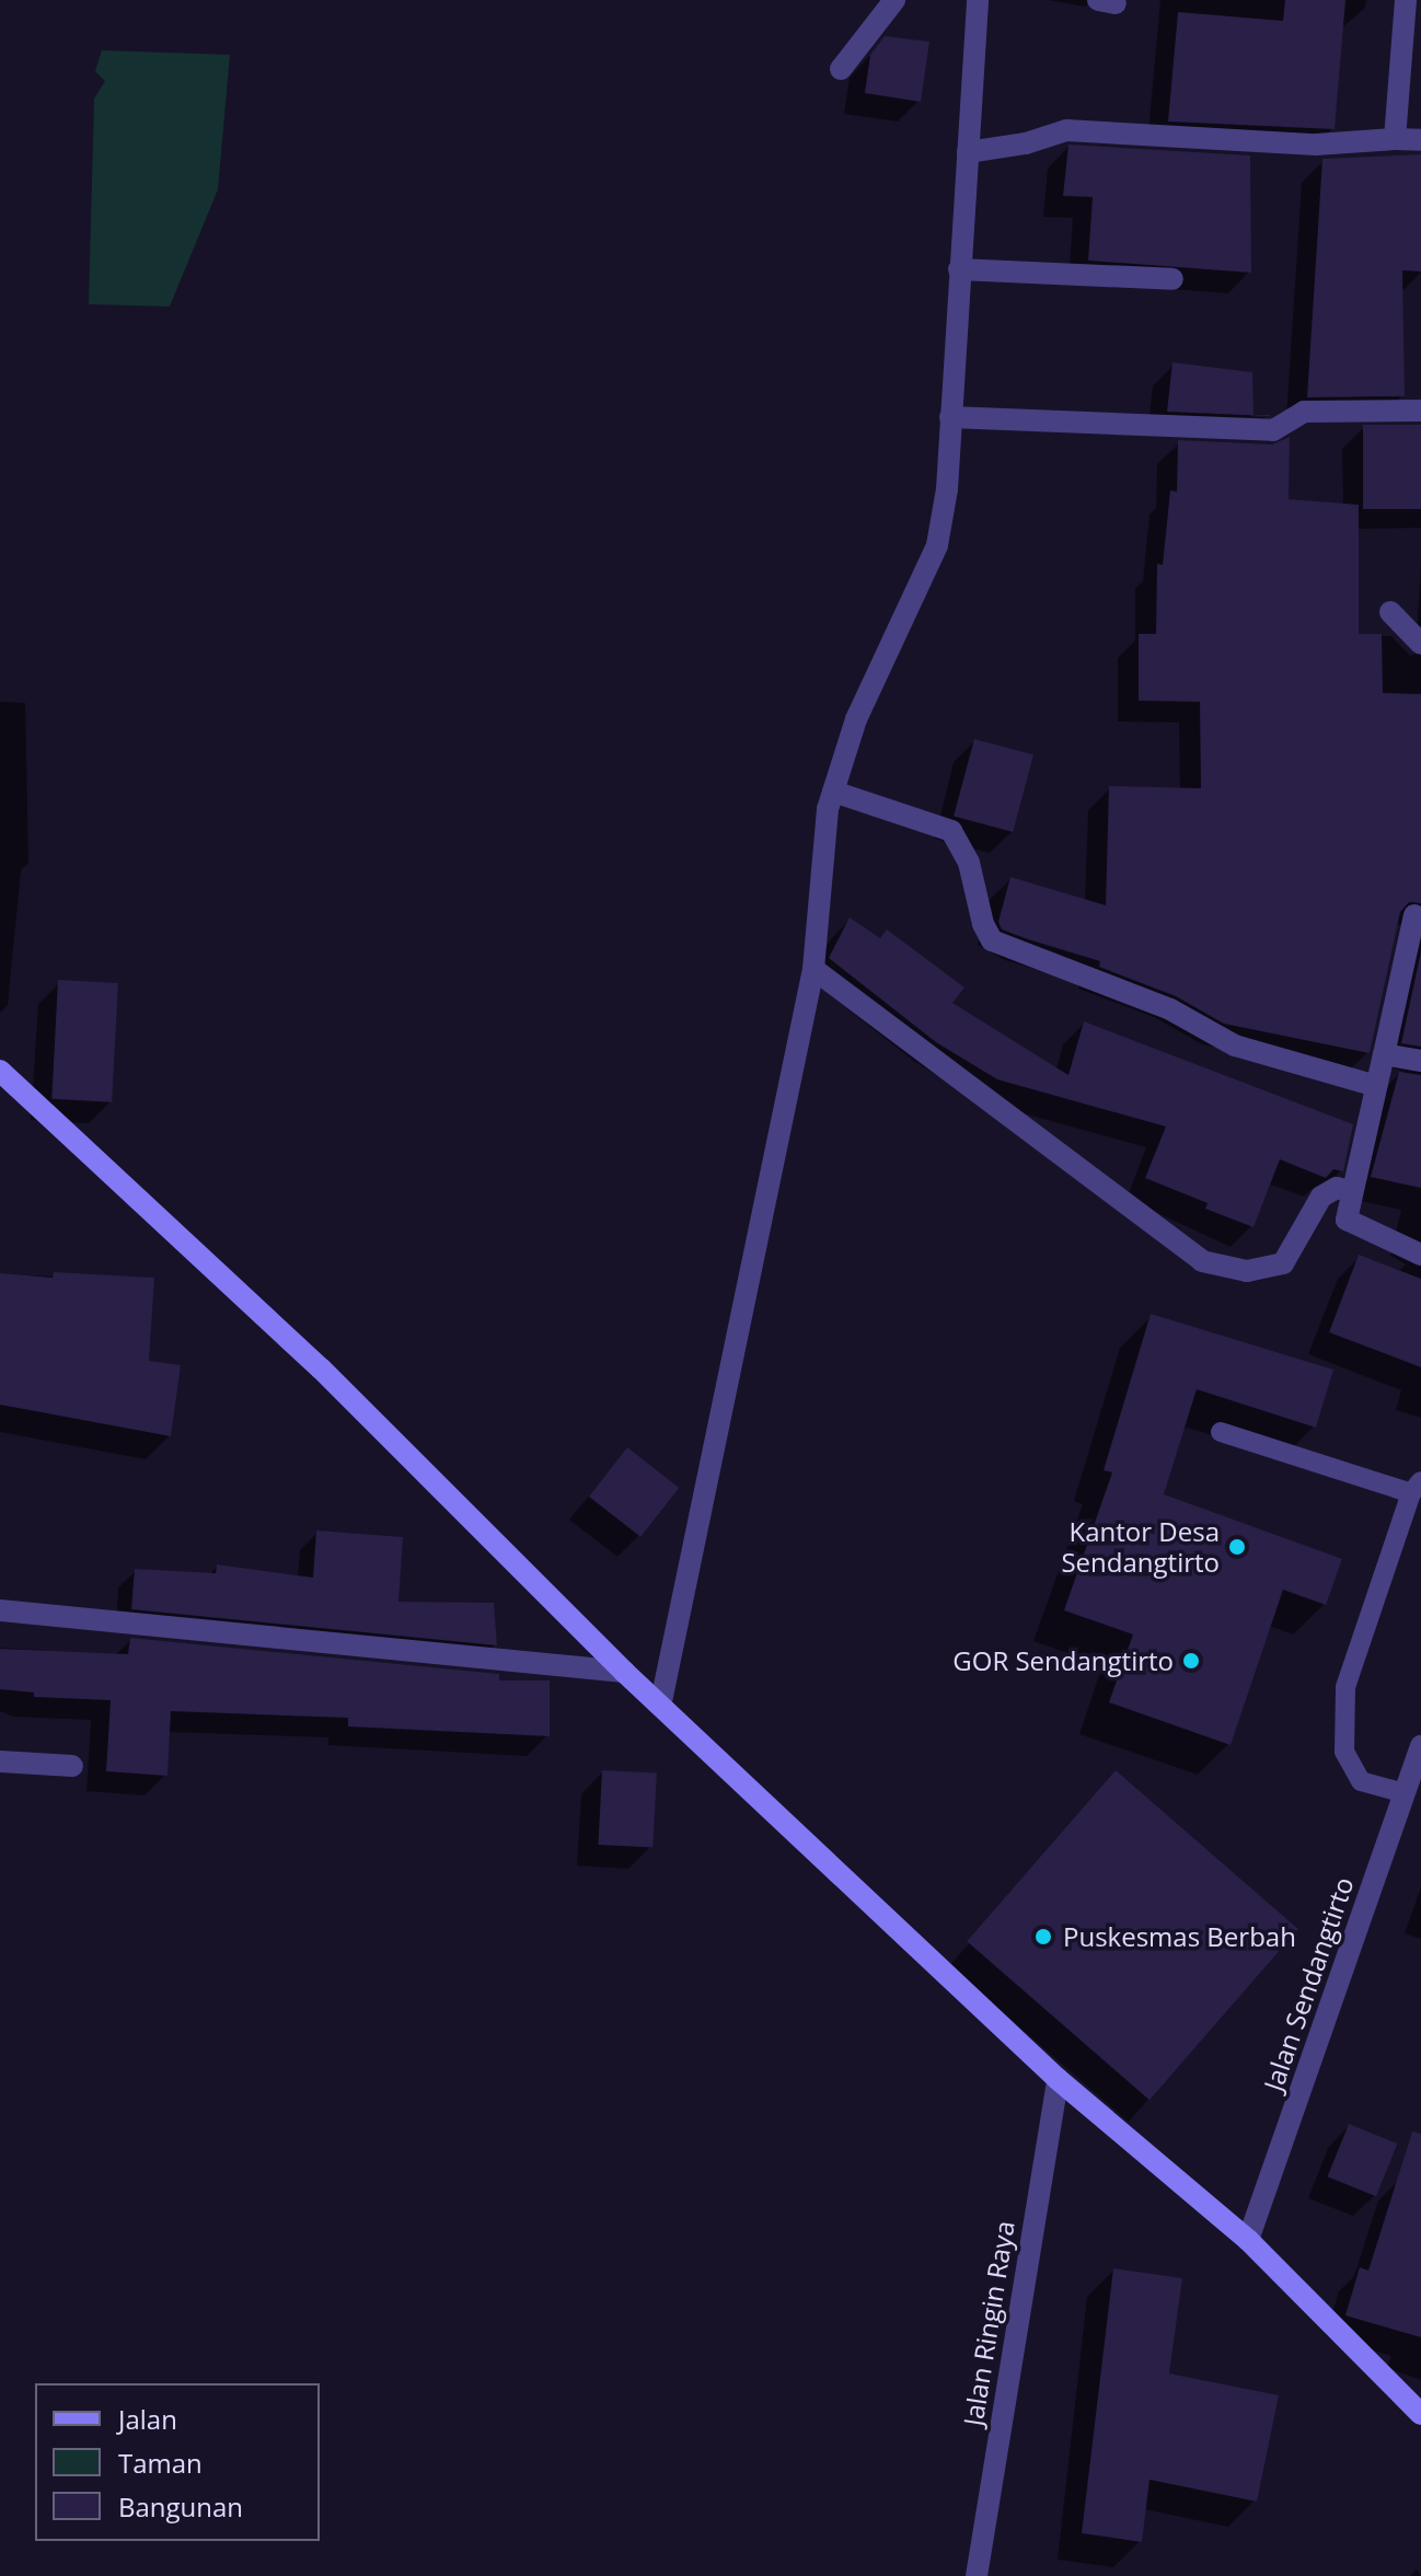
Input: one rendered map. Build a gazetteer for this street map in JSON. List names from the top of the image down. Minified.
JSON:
{"streets":{"street":["Jalan Sendangtirto","Jalan Ringin Raya"]},"places":["Kantor Desa Sendangtirto","GOR Sendangtirto","Puskesmas Berbah"],"legend":["Jalan","Taman","Bangunan"]}
